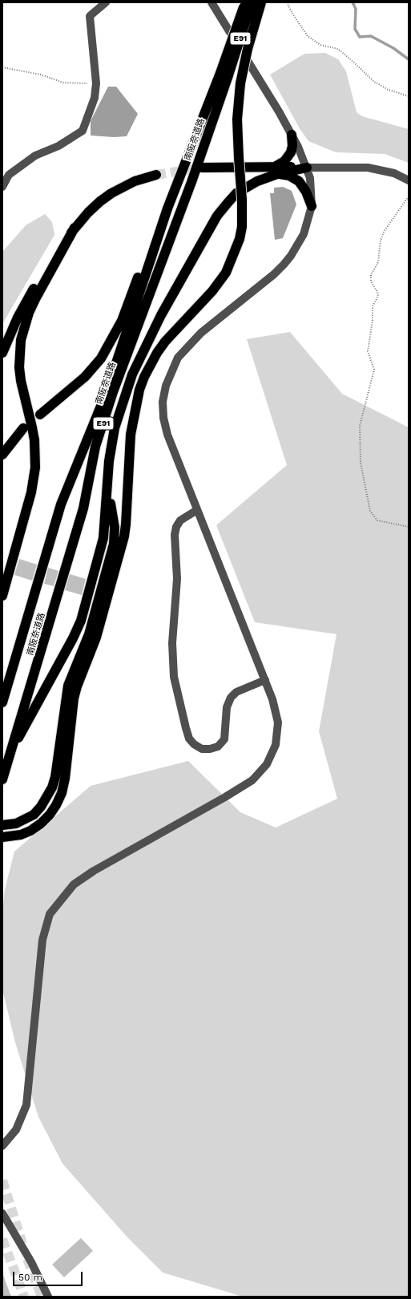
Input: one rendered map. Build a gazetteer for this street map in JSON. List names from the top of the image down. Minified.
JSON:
{"streets":{"highway":["E91","南阪奈道路"]},"scale_bar":"50 m"}
